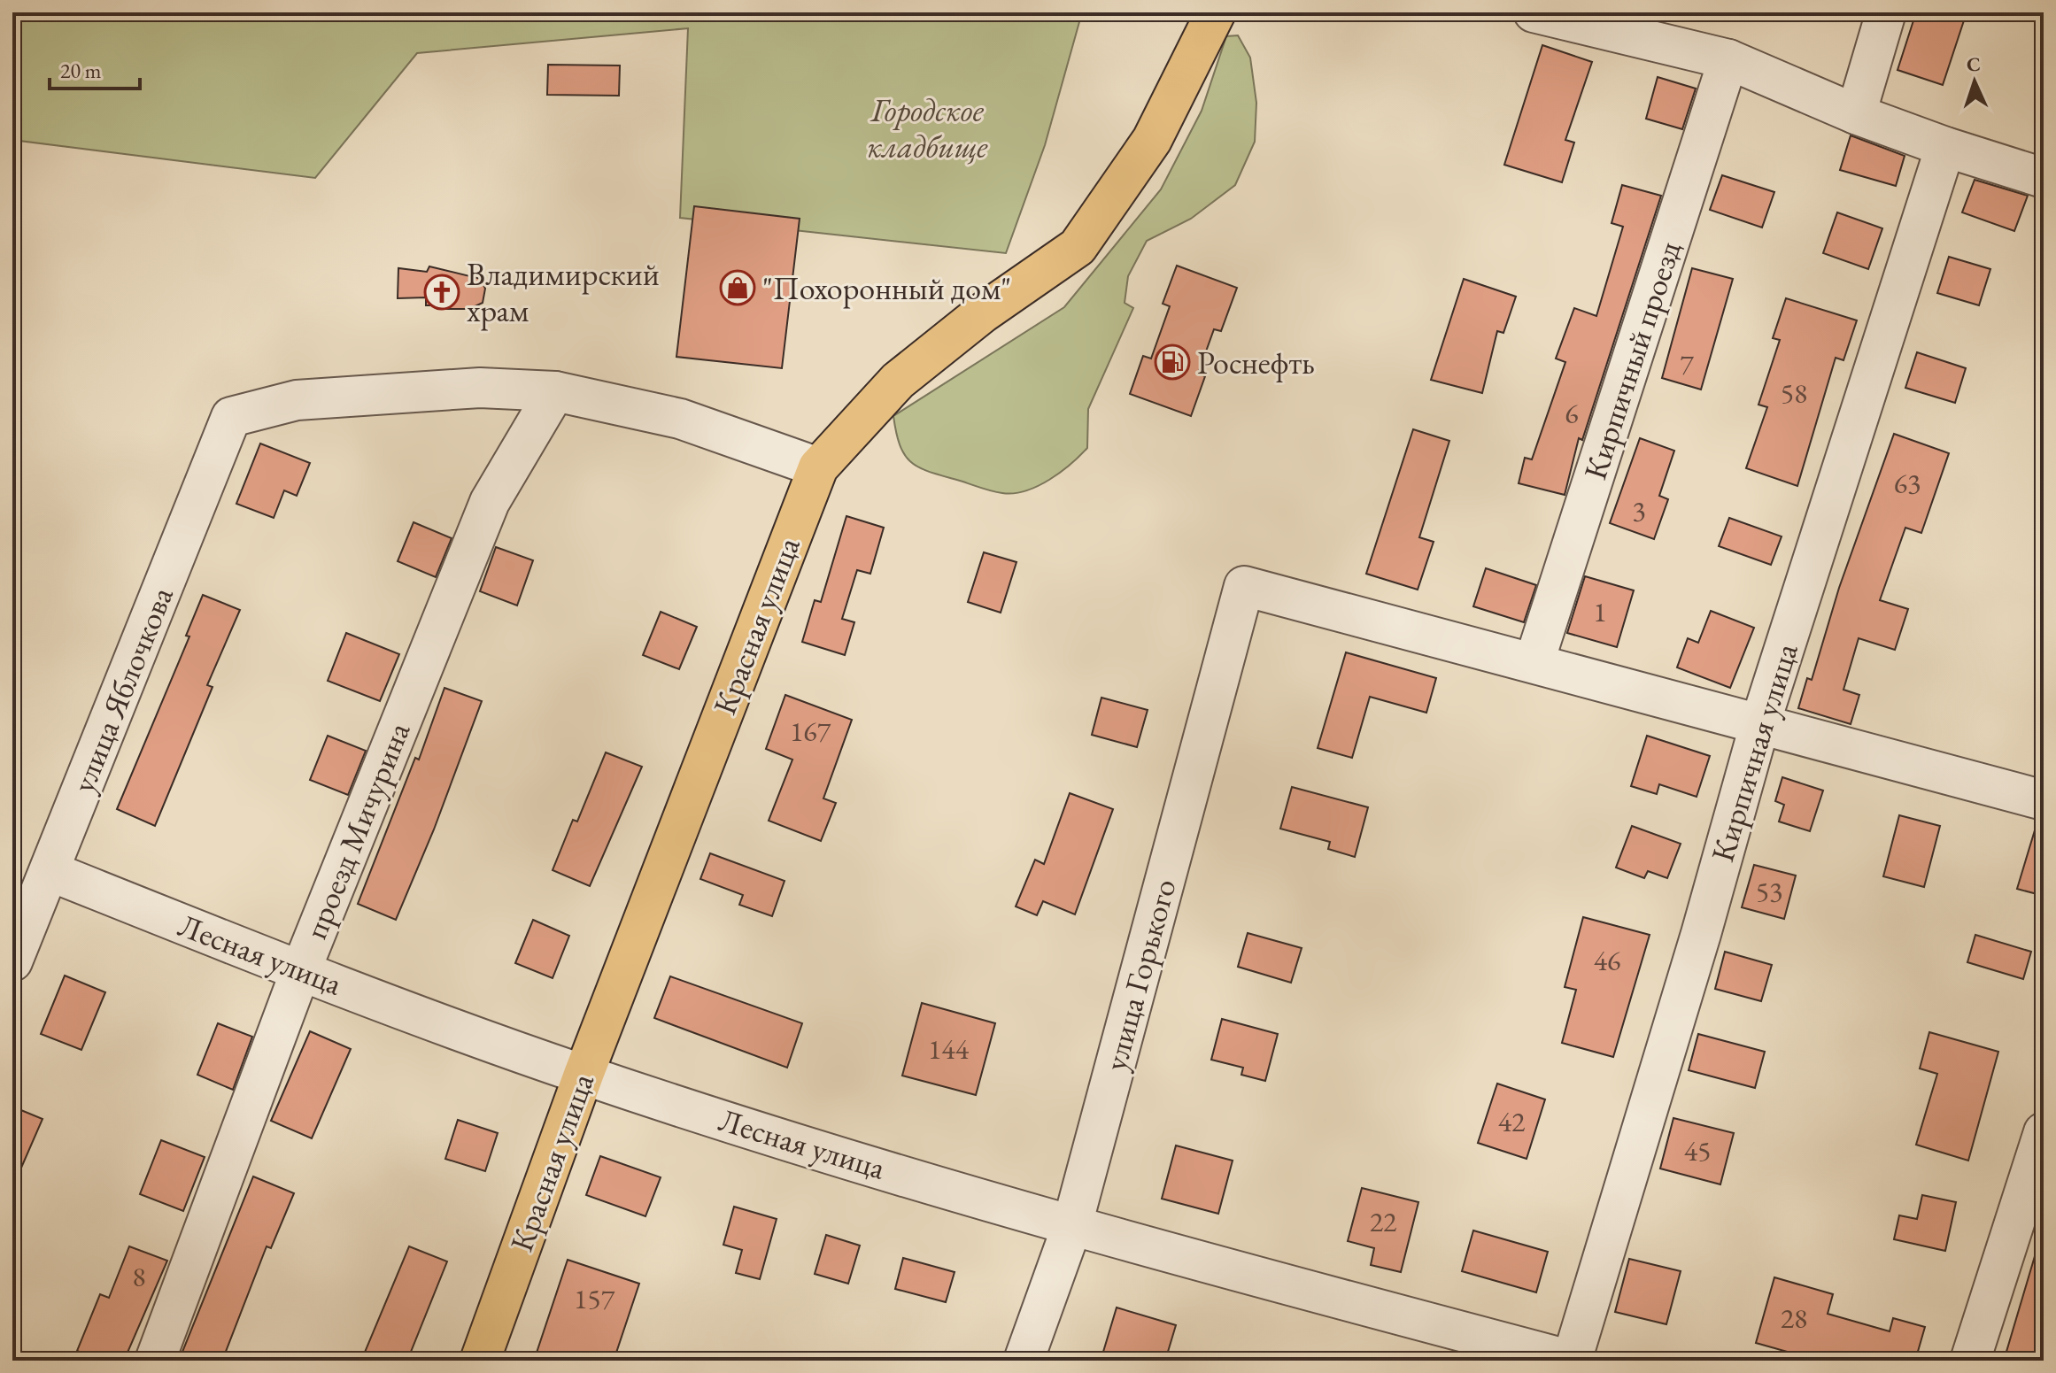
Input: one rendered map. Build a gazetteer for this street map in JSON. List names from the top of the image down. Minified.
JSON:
{"streets":{"main road":["Красная улица"],"street":["Кирпичный проезд","улица Яблочкова","Кирпичная улица","проезд Мичурина","Лесная улица","улица Горького"]},"crossings":[["Кирпичный проезд","улица Горького"],["Красная улица","Лесная улица"],["улица Яблочкова","проезд Мичурина"],["улица Яблочкова","Лесная улица"],["Кирпичная улица","Лесная улица"],["проезд Мичурина","Лесная улица"],["Лесная улица","улица Горького"]],"parks":["Городское кладбище"],"places":{"shop":["\"Похоронный дом\""],"church":["Владимирский храм"],"fuel station":["Роснефть"]},"house_numbers":["7","58","6","63","3","1","167","53","46","144","42","45","22","8","157","28"],"scale_bar":"20 m","north":"top"}
